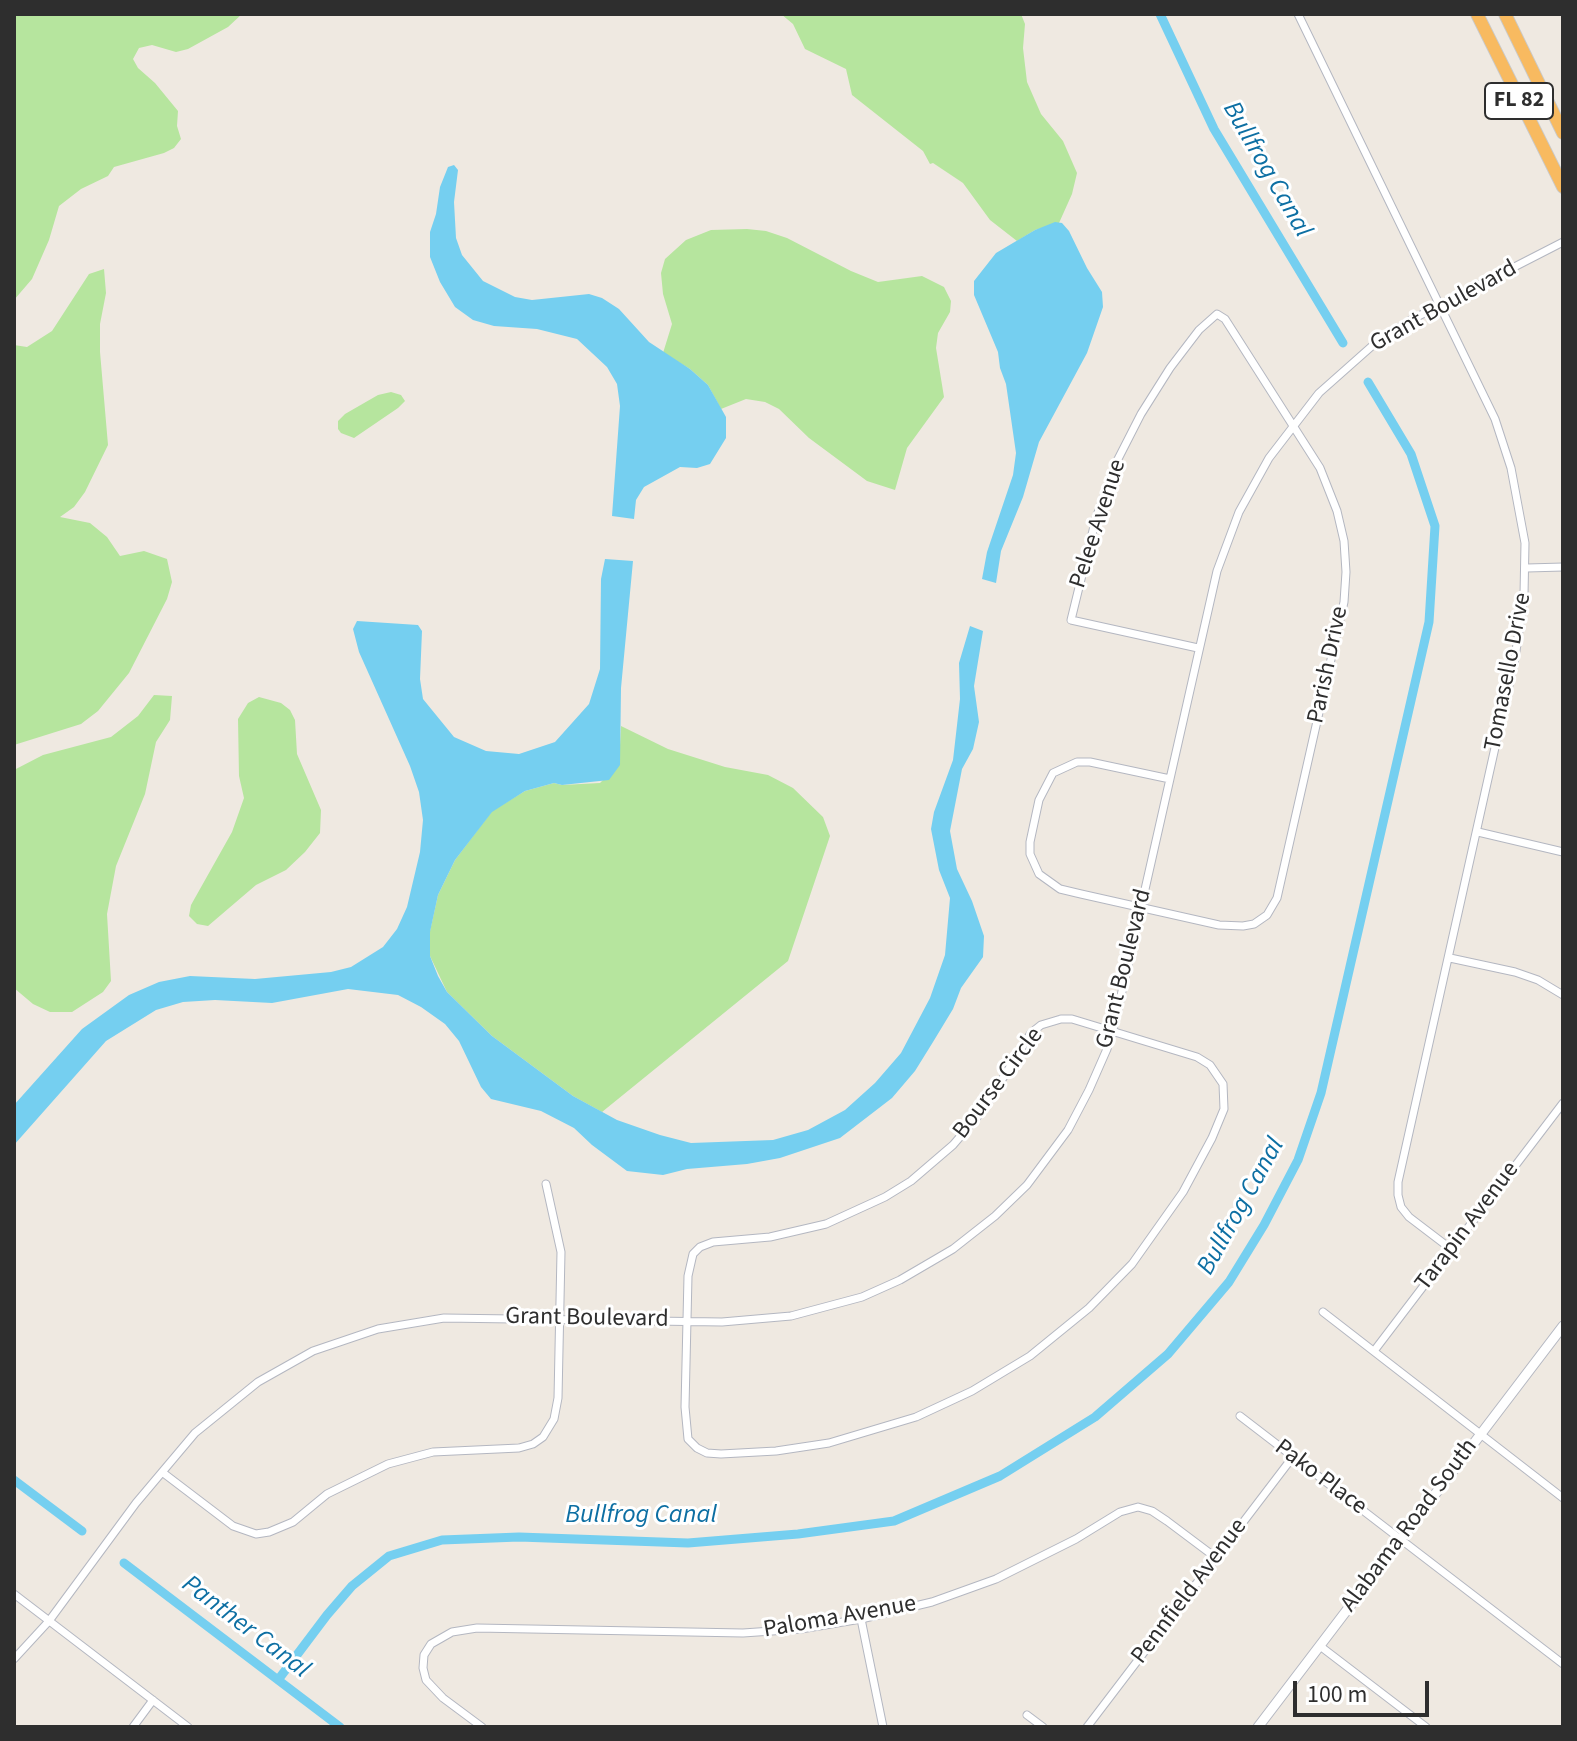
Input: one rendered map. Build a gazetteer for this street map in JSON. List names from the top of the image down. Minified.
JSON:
{"streets":{"highway":["FL 82"],"street":["Grant Boulevard","Pelee Avenue","Parish Drive","Tomasello Drive","Bourse Circle","Tarapin Avenue","Pako Place","Alabama Road South","Pennfield Avenue","Paloma Avenue"]},"crossings":[["Grant Boulevard","Pelee Avenue"],["Grant Boulevard","Parish Drive"],["Grant Boulevard","Tomasello Drive"],["Grant Boulevard","Bourse Circle"],["Pelee Avenue","Parish Drive"],["Tomasello Drive","Tarapin Avenue"],["Pako Place","Alabama Road South"],["Pako Place","Pennfield Avenue"],["Pennfield Avenue","Paloma Avenue"]],"water":["Bullfrog Canal","Panther Canal"],"scale_bar":"100 m"}
